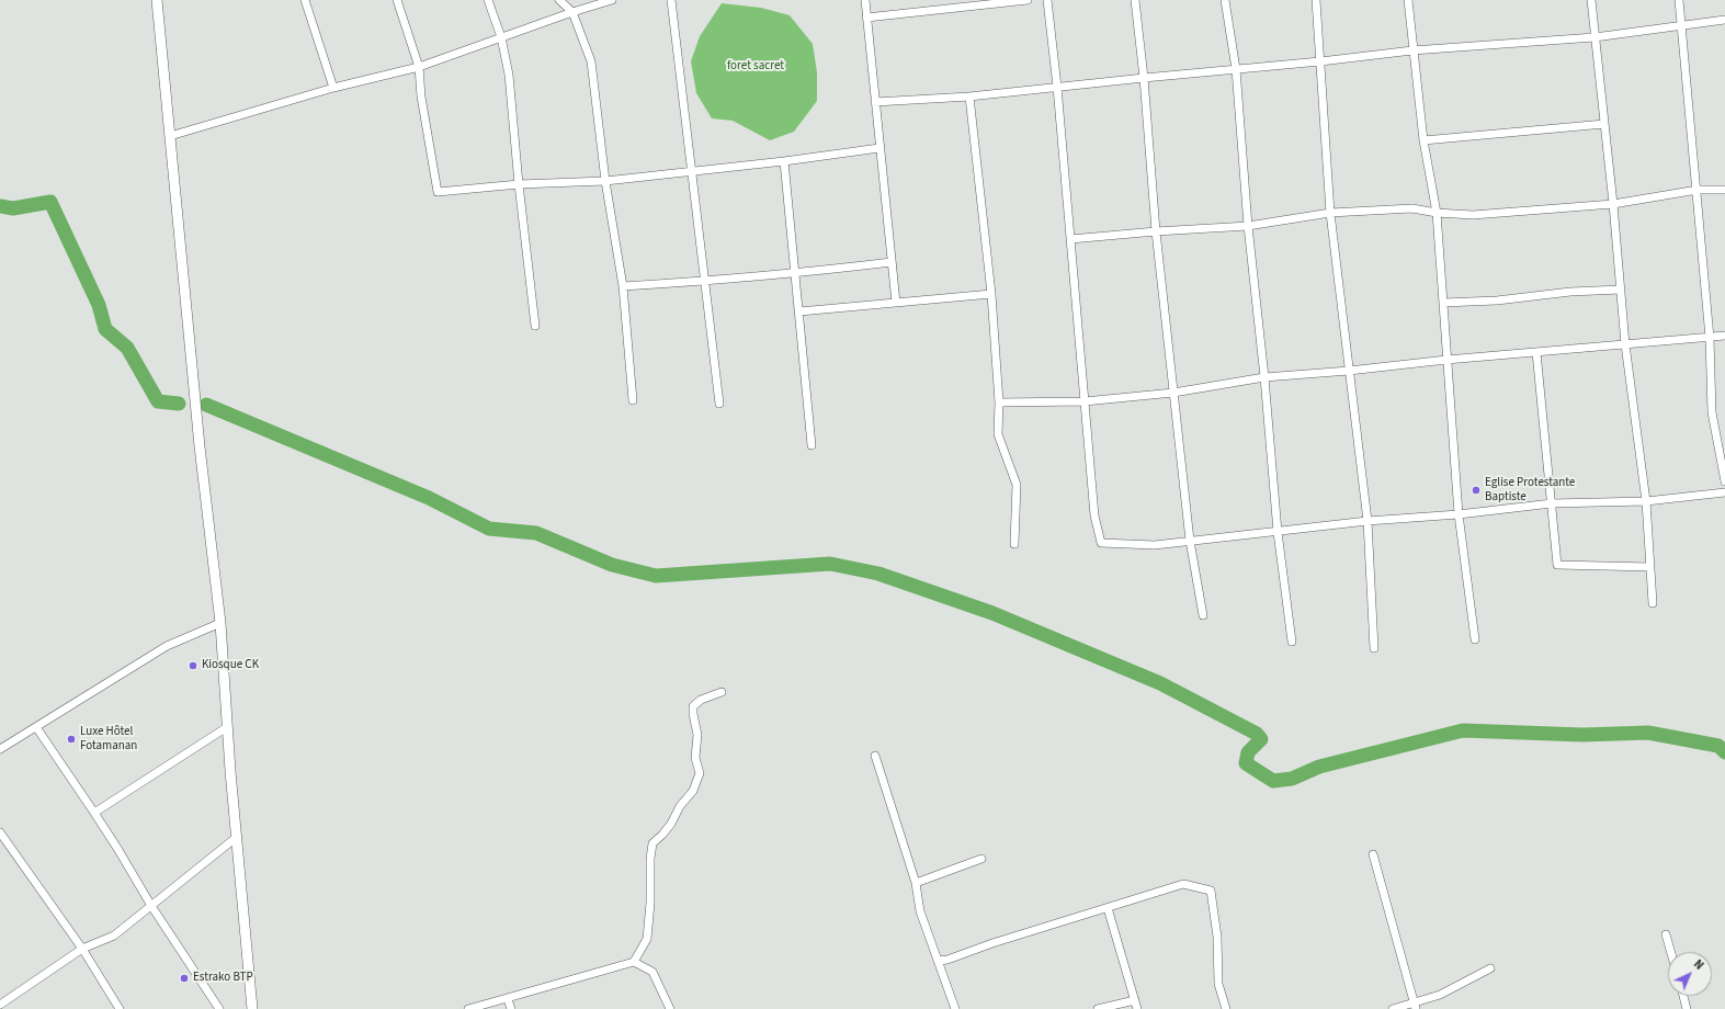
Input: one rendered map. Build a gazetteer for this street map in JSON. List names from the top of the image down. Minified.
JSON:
{"parks":["foret sacret"],"places":["Eglise Protestante Baptiste","Kiosque CK","Luxe Hôtel Fotamanan","Estrako BTP"],"north":"top right"}
